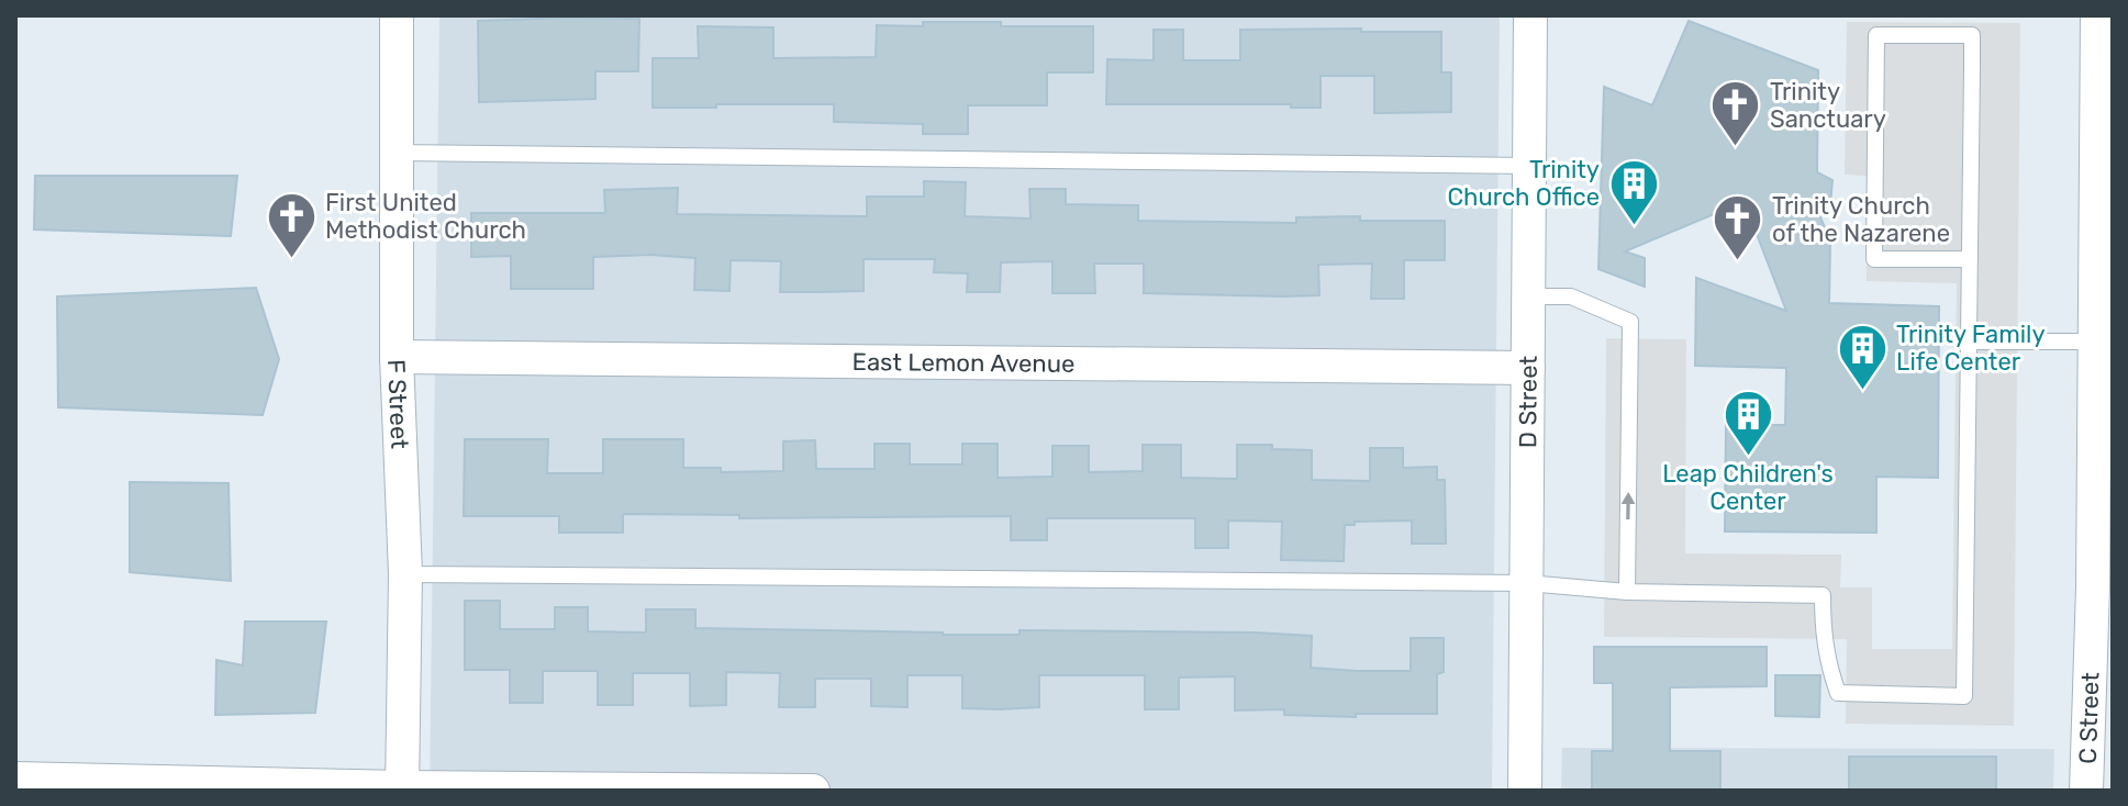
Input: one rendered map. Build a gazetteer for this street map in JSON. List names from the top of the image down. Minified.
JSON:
{"streets":{"street":["East Lemon Avenue","F Street","D Street","C Street"]},"crossings":[["East Lemon Avenue","F Street"],["East Lemon Avenue","D Street"]],"places":{"church":["Trinity Sanctuary","First United Methodist Church","Trinity Church of the Nazarene"],"building":["Trinity Church Office","Trinity Family Life Center","Leap Children's Center"]}}
